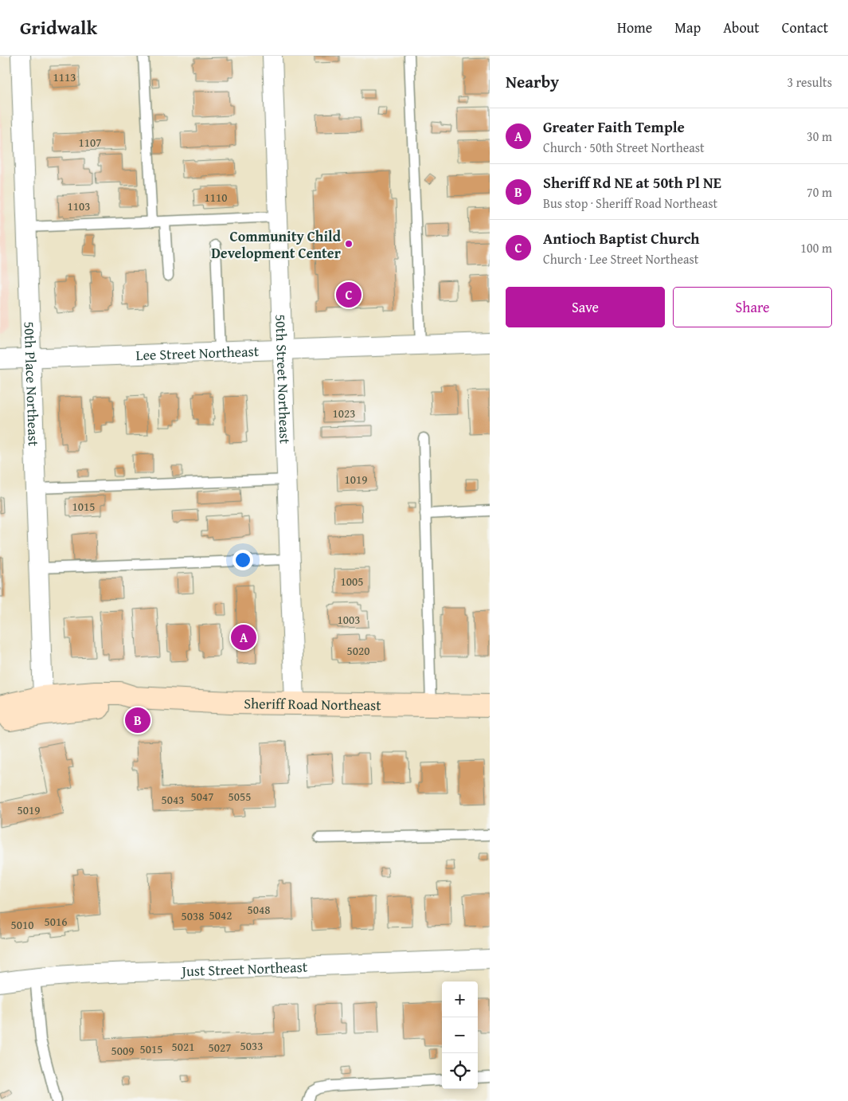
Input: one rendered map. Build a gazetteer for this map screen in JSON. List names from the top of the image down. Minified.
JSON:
{"streets":{"main road":["Sheriff Road Northeast"],"street":["Lee Street Northeast","50th Street Northeast","50th Place Northeast","Just Street Northeast"]},"crossings":[["Lee Street Northeast","50th Street Northeast"],["Lee Street Northeast","50th Place Northeast"],["50th Street Northeast","Sheriff Road Northeast"],["50th Place Northeast","Sheriff Road Northeast"]],"places":["Community Child Development Center"],"house_numbers":["1113","1107","1110","1103","1023","1019","1015","1005","1003","5020","5047","5055","5043","5019","5048","5042","5038","5016","5010","5033","5021","5027","5015","5009"],"page":{"header":"Gridwalk","nav":["Home","Map","About","Contact"],"heading":["Nearby","3 results"],"list":[{"mark":"A","name":"Greater Faith Temple","note":"Church · 50th Street Northeast","value":"30 m"},{"mark":"B","name":"Sheriff Rd NE at 50th Pl NE","note":"Bus stop · Sheriff Road Northeast","value":"70 m"},{"mark":"C","name":"Antioch Baptist Church","note":"Church · Lee Street Northeast","value":"100 m"}],"buttons":["Save","Share"],"pins":["C","A","B"],"map_buttons":["+","−"]}}
